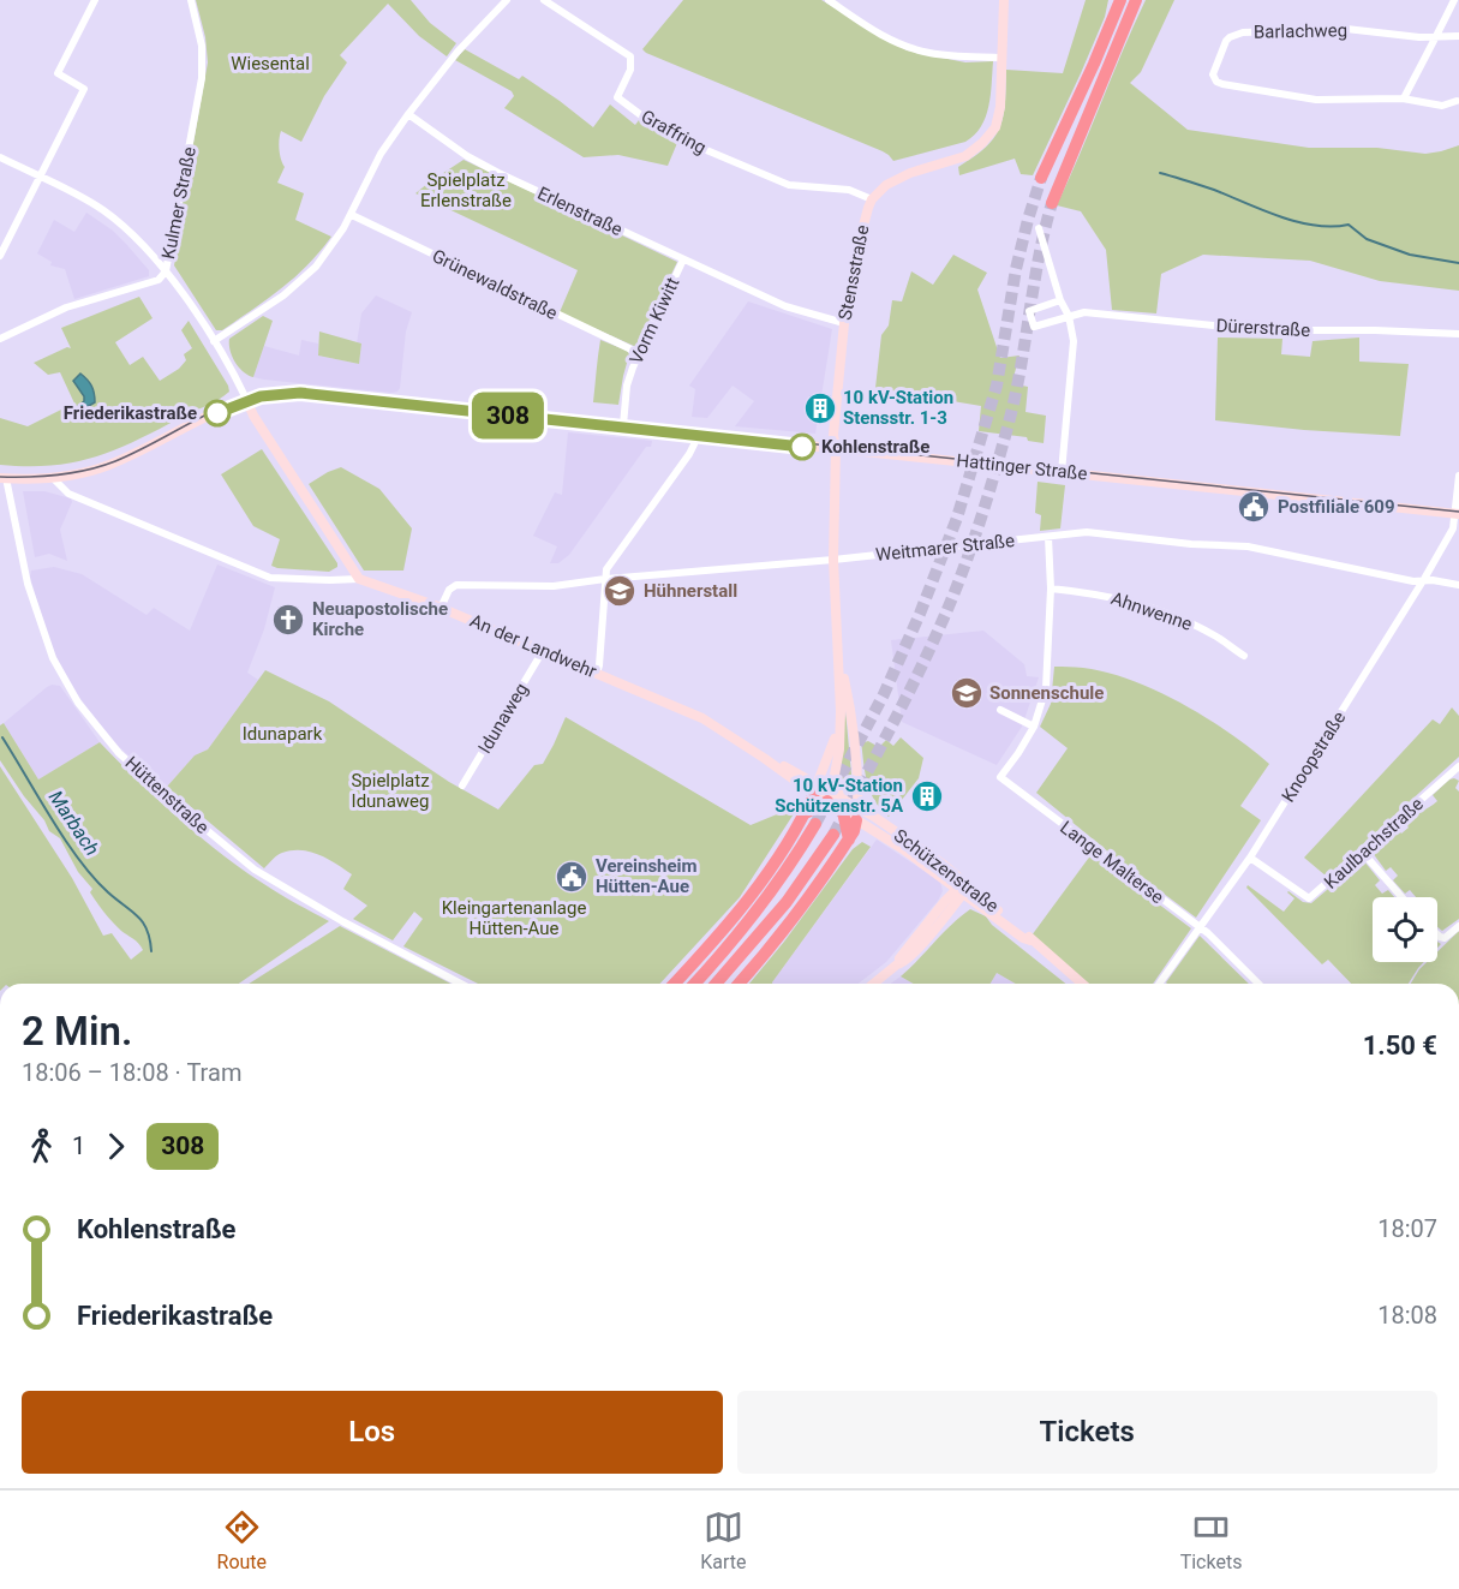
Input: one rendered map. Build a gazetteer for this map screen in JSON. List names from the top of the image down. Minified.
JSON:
{"streets":{"street":["Barlachweg","Graffring","Kulmer Straße","Erlenstraße","Stensstraße","Grünewaldstraße","Vorm Kiwitt","Dürerstraße","Hattinger Straße","Weitmarer Straße","Ahnwenne","An der Landwehr","Idunaweg","Knoopstraße","Hüttenstraße","Kaulbachstraße","Lange Malterse","Schützenstraße"]},"crossings":[["Graffring","Stensstraße"],["Erlenstraße","Stensstraße"],["Erlenstraße","Vorm Kiwitt"],["Stensstraße","Hattinger Straße"],["Grünewaldstraße","Vorm Kiwitt"],["Vorm Kiwitt","Hattinger Straße"],["Hattinger Straße","An der Landwehr"],["Hattinger Straße","Knoopstraße"],["Hattinger Straße","Hüttenstraße"],["Weitmarer Straße","An der Landwehr"],["Weitmarer Straße","Knoopstraße"],["Weitmarer Straße","Lange Malterse"],["Ahnwenne","Lange Malterse"],["An der Landwehr","Idunaweg"],["An der Landwehr","Schützenstraße"],["Knoopstraße","Kaulbachstraße"],["Knoopstraße","Lange Malterse"]],"water":["Marbach"],"parks":["Wiesental","Spielplatz Erlenstraße","Idunapark","Spielplatz Idunaweg","Kleingartenanlage Hütten-Aue"],"places":{"building":["10 kV-Station Stensstr. 1-3","10 kV-Station Schützenstr. 5A"],"other":["Friederikastraße","Kohlenstraße"],"public building":["Postfiliale 609","Vereinsheim Hütten-Aue"],"school or university":["Hühnerstall","Sonnenschule"],"church":["Neuapostolische Kirche"]},"lines":["tram line 308"],"page":{"on_map":"308","heading":["2 Min.","18:06 – 18:08 · Tram","1.50 €"],"legs":["1","308"],"list":[{"name":"Kohlenstraße","value":"18:07"},{"name":"Friederikastraße","value":"18:08"}],"buttons":["Los","Tickets"],"tabs":["Route","Karte","Tickets"]}}
